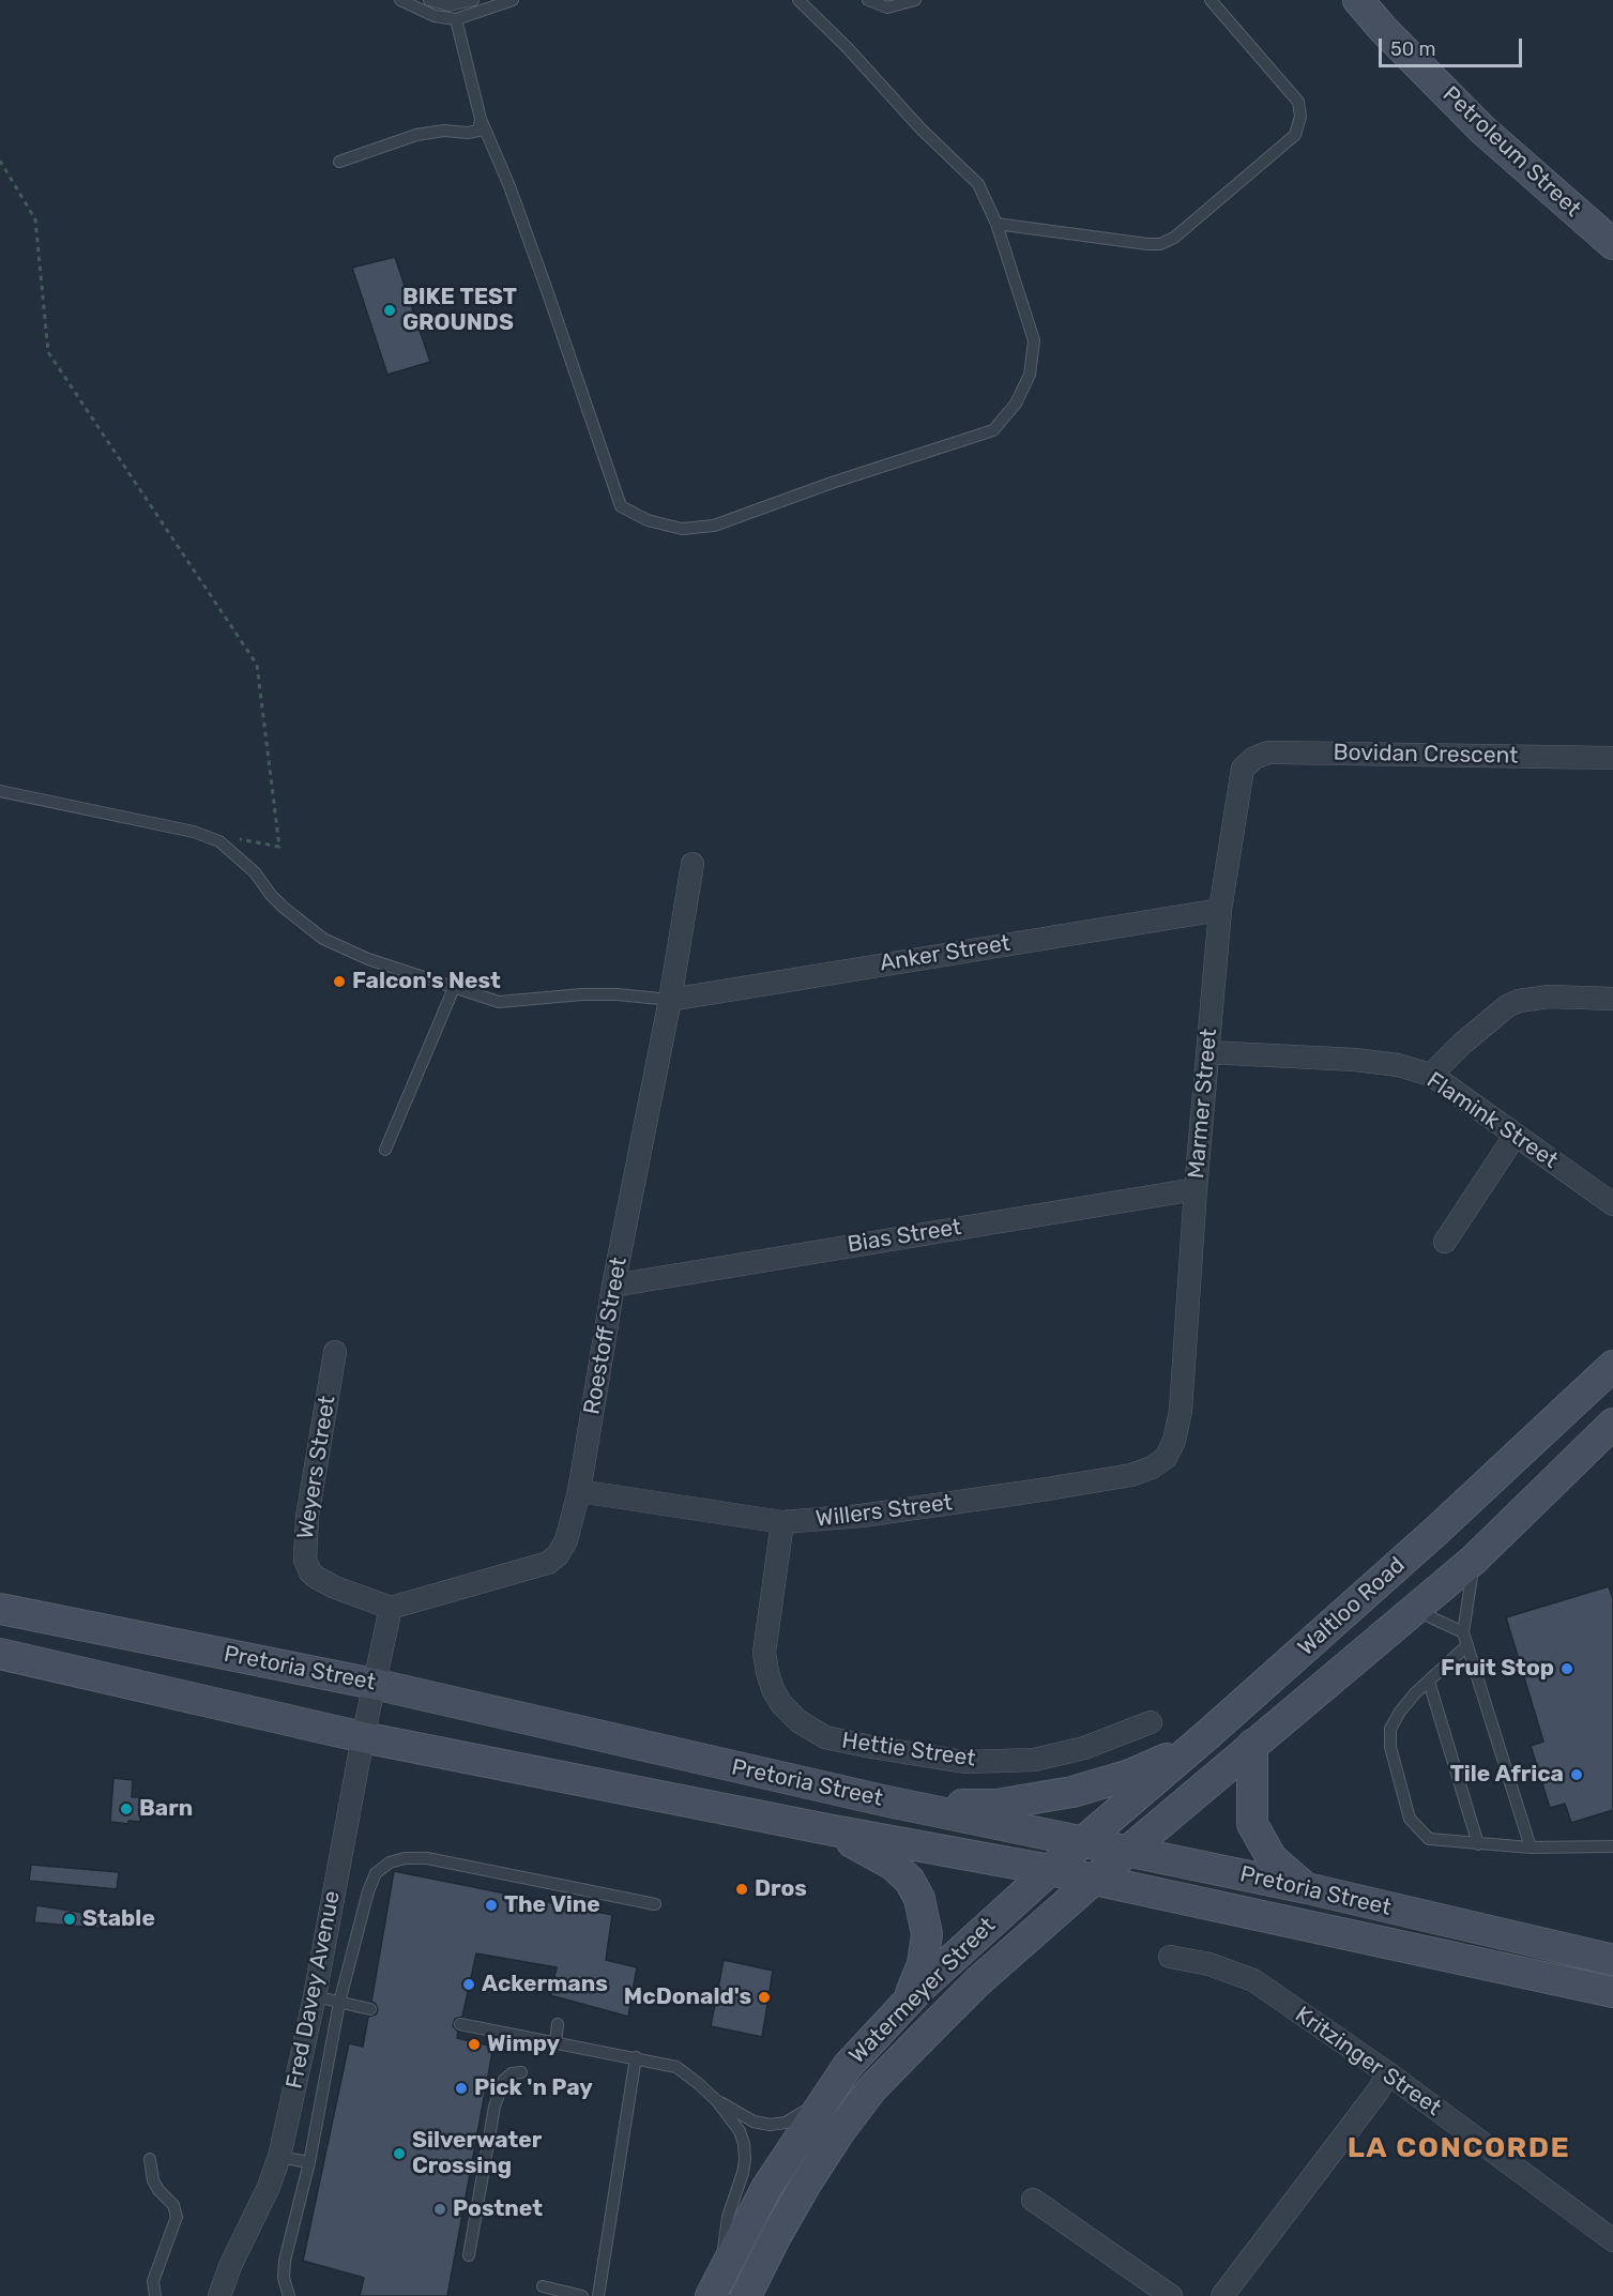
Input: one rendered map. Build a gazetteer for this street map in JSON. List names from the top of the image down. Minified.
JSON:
{"streets":{"main road":["Petroleum Street","Waltloo Road","Pretoria Street","Watermeyer Street"],"street":["Bovidan Crescent","Anker Street","Marmer Street","Flamink Street","Bias Street","Roestoff Street","Weyers Street","Willers Street","Hettie Street","Fred Davey Avenue","Kritzinger Street"]},"crossings":[["Bovidan Crescent","Marmer Street"],["Anker Street","Marmer Street"],["Anker Street","Roestoff Street"],["Marmer Street","Flamink Street"],["Marmer Street","Bias Street"],["Marmer Street","Willers Street"],["Bias Street","Roestoff Street"],["Roestoff Street","Weyers Street"],["Roestoff Street","Willers Street"],["Willers Street","Hettie Street"],["Waltloo Road","Pretoria Street"],["Waltloo Road","Watermeyer Street"],["Pretoria Street","Fred Davey Avenue"],["Pretoria Street","Watermeyer Street"]],"districts":["LA CONCORDE"],"places":["BIKE TEST GROUNDS","Falcon's Nest","Fruit Stop","Tile Africa","Barn","Dros","The Vine","Stable","Ackermans","McDonald's","Wimpy","Pick 'n Pay","Silverwater Crossing","Postnet"],"scale_bar":"50 m"}
